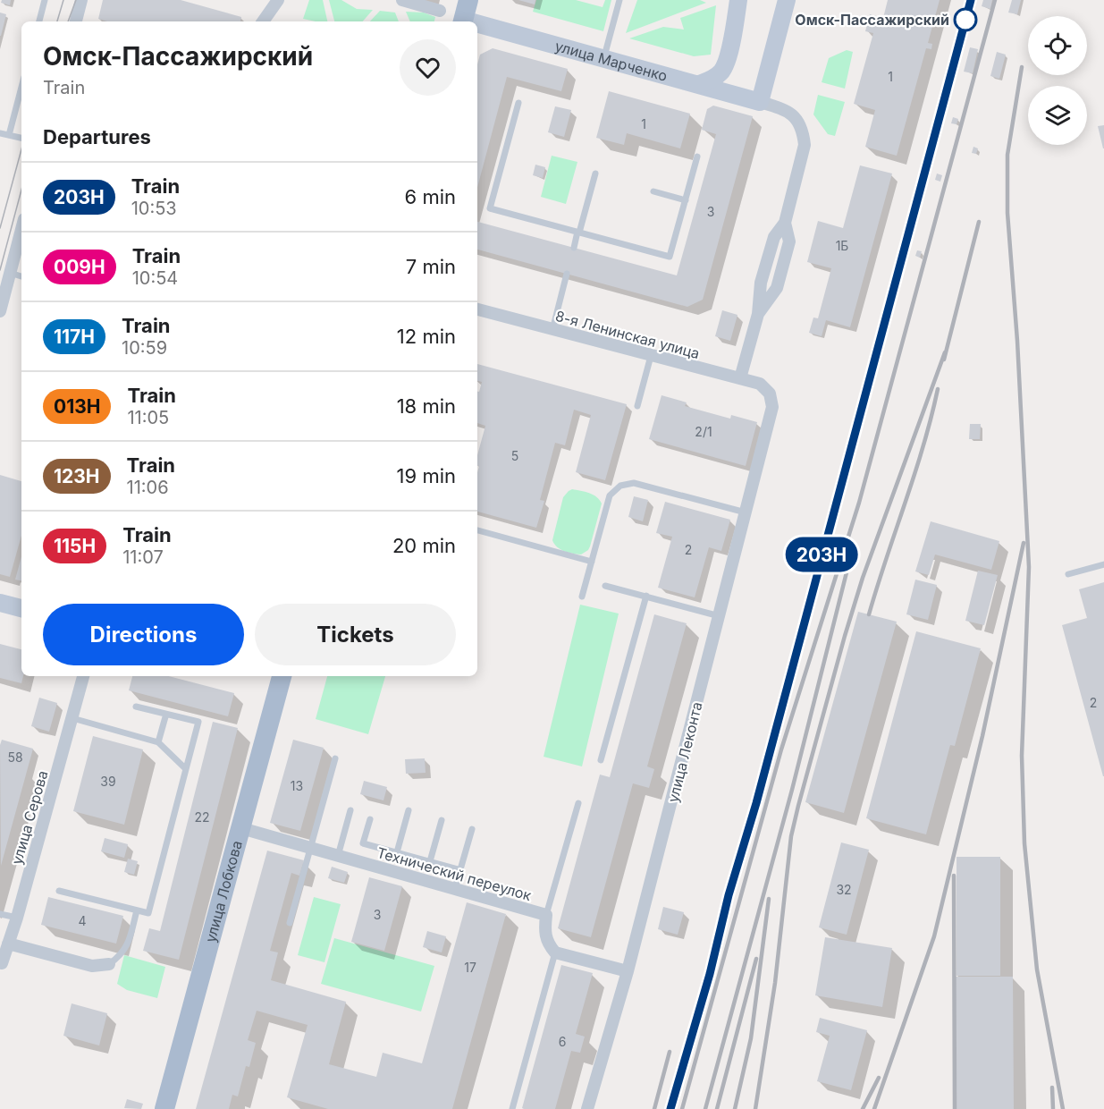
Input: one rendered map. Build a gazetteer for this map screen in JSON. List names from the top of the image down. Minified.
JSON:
{"streets":{"main road":["улица Лобкова"],"street":["улица Марченко","8-я Ленинская улица","улица Леконта","улица Серова","Технический переулок"]},"crossings":[["8-я Ленинская улица","улица Леконта"],["Технический переулок","улица Лобкова"]],"places":["Омск-Пассажирский"],"house_numbers":["1","1","3","1Б","2/1","5","2","2","58","39","13","22","32","3","4","17","6"],"page":{"on_map":"203Н","heading":[["Омск-Пассажирский","Train"],"Departures"],"list":[{"mark":"203Н","name":"Train","note":"10:53","value":"6 min"},{"mark":"009Н","name":"Train","note":"10:54","value":"7 min"},{"mark":"117Н","name":"Train","note":"10:59","value":"12 min"},{"mark":"013Н","name":"Train","note":"11:05","value":"18 min"},{"mark":"123Н","name":"Train","note":"11:06","value":"19 min"},{"mark":"115Н","name":"Train","note":"11:07","value":"20 min"}],"buttons":["Directions","Tickets"]}}
